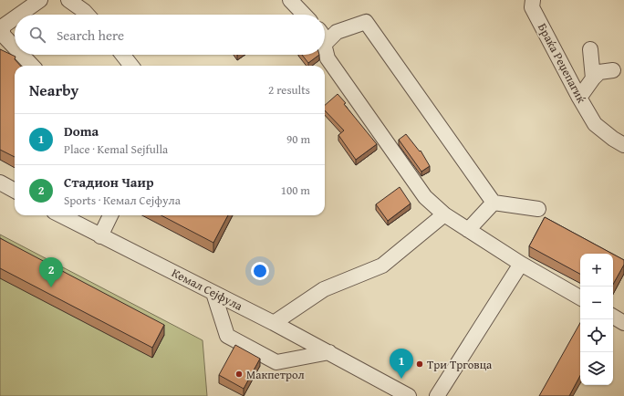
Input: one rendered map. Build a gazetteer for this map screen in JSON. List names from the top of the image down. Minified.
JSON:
{"streets":{"street":["Браќа Реџепагиќ","Кемал Сејфула"]},"places":["Три Трговца","Макпетрол"],"page":{"search":"Search here","heading":["Nearby","2 results"],"list":[{"mark":"1","name":"Doma","note":"Place · Kemal Sejfulla","value":"90 m"},{"mark":"2","name":"Стадион Чаир","note":"Sports · Кемал Сејфула","value":"100 m"}],"map_buttons":["+","−"],"pins":["2","1"]}}
